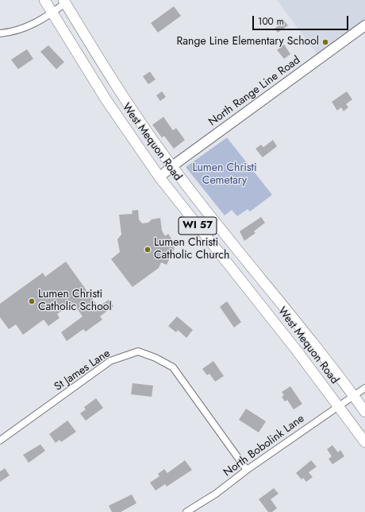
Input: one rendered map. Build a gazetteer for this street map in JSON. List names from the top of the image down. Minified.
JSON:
{"streets":{"main road":["West Mequon Road","WI 57"],"street":["North Range Line Road","St James Lane","North Bobolink Lane"]},"crossings":[["North Range Line Road","West Mequon Road"],["West Mequon Road","North Bobolink Lane"],["St James Lane","North Bobolink Lane"]],"parks":["Lumen Christi Cemetary"],"places":["Range Line Elementary School","Lumen Christi Catholic Church","Lumen Christi Catholic School"],"scale_bar":"100 m"}
